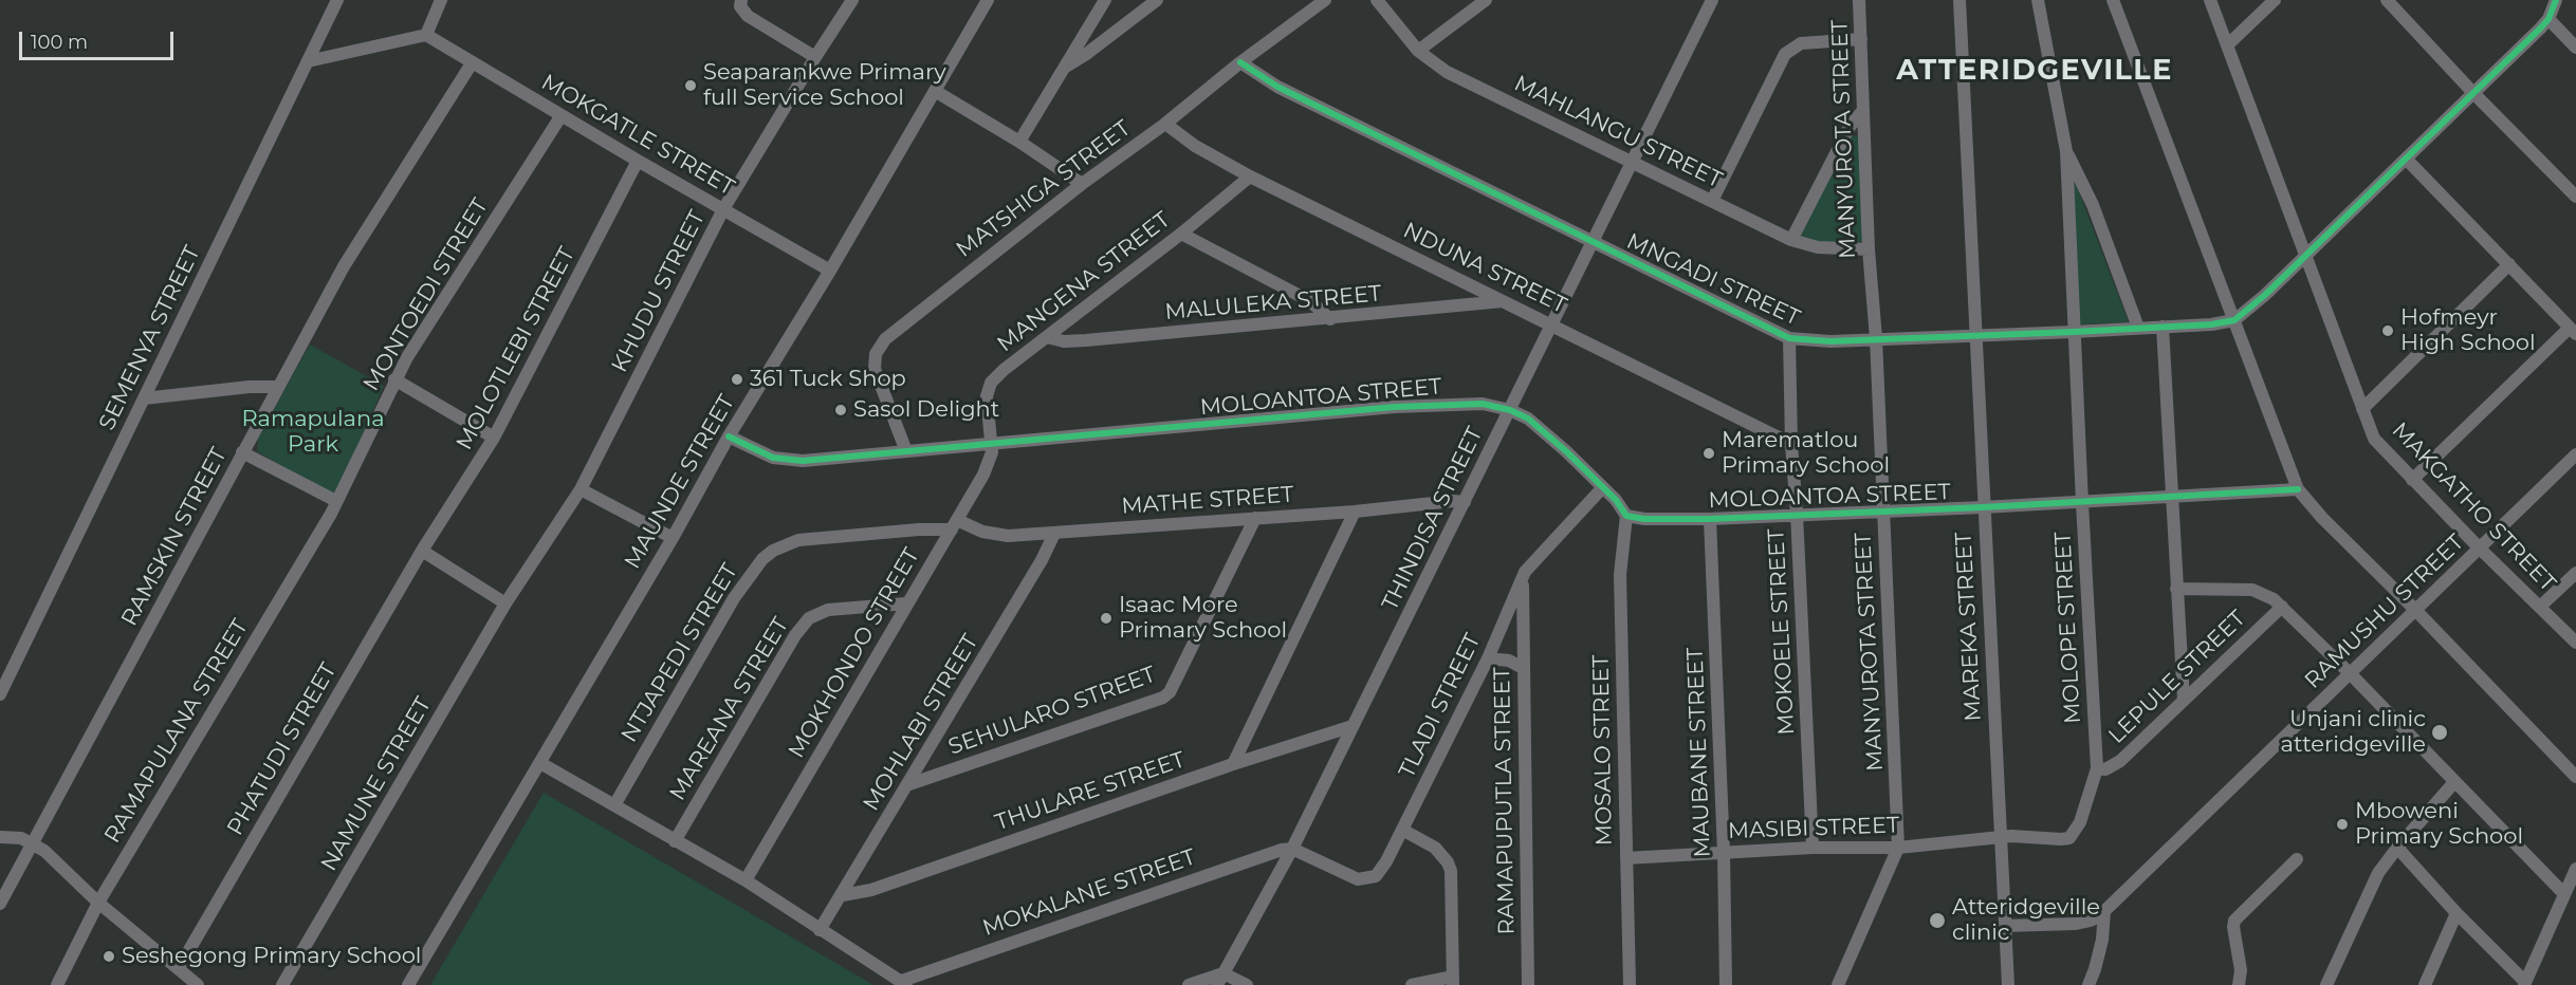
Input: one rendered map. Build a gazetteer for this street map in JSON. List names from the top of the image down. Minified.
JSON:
{"streets":{"street":["MAHLANGU STREET","MOKGATLE STREET","MANYUROTA STREET","MATSHIGA STREET","NDUNA STREET","MNGADI STREET","MANGENA STREET","KHUDU STREET","MONTOEDI STREET","MALULEKA STREET","SEMENYA STREET","MOLOTLEBI STREET","MOLOANTOA STREET","MAUNDE STREET","MATHE STREET","MAKGATHO STREET","THINDISA STREET","RAMSKIN STREET","RAMUSHU STREET","MAREKA STREET","MOLOPE STREET","MOKOELE STREET","NTJAPEDI STREET","MOKHONDO STREET","LEPULE STREET","TLADI STREET","MAREANA STREET","SEHULARO STREET","MOHLABI STREET","RAMAPULANA STREET","PHATUDI STREET","MOSALO STREET","MAUBANE STREET","NAMUNE STREET","THULARE STREET","RAMAPUPUTLA STREET","MASIBI STREET","MOKALANE STREET"]},"crossings":[["MAHLANGU STREET","MANYUROTA STREET"],["MAHLANGU STREET","THINDISA STREET"],["MOKGATLE STREET","KHUDU STREET"],["MOKGATLE STREET","MONTOEDI STREET"],["MOKGATLE STREET","MOLOTLEBI STREET"],["MOKGATLE STREET","MAUNDE STREET"],["MOKGATLE STREET","RAMSKIN STREET"],["MANYUROTA STREET","MNGADI STREET"],["MANYUROTA STREET","MOLOANTOA STREET"],["MANYUROTA STREET","MASIBI STREET"],["MATSHIGA STREET","NDUNA STREET"],["MATSHIGA STREET","MNGADI STREET"],["MATSHIGA STREET","MOLOANTOA STREET"],["NDUNA STREET","MANGENA STREET"],["NDUNA STREET","MALULEKA STREET"],["NDUNA STREET","THINDISA STREET"],["NDUNA STREET","MOKOELE STREET"],["MNGADI STREET","THINDISA STREET"],["MNGADI STREET","MAREKA STREET"],["MNGADI STREET","MOLOPE STREET"],["MNGADI STREET","MOKOELE STREET"],["MANGENA STREET","MALULEKA STREET"],["MANGENA STREET","MOLOANTOA STREET"],["MANGENA STREET","MOKHONDO STREET"],["KHUDU STREET","NAMUNE STREET"],["MONTOEDI STREET","RAMAPULANA STREET"],["MOLOTLEBI STREET","PHATUDI STREET"],["MOLOANTOA STREET","MAUNDE STREET"],["MOLOANTOA STREET","THINDISA STREET"],["MOLOANTOA STREET","MAREKA STREET"],["MOLOANTOA STREET","MOLOPE STREET"],["MOLOANTOA STREET","MOKOELE STREET"],["MOLOANTOA STREET","MOKHONDO STREET"],["MOLOANTOA STREET","TLADI STREET"],["MOLOANTOA STREET","MOSALO STREET"],["MOLOANTOA STREET","MAUBANE STREET"],["MATHE STREET","THINDISA STREET"],["MATHE STREET","NTJAPEDI STREET"],["MATHE STREET","MOKHONDO STREET"],["MATHE STREET","SEHULARO STREET"],["MATHE STREET","MOHLABI STREET"],["MAKGATHO STREET","RAMUSHU STREET"],["THINDISA STREET","TLADI STREET"],["THINDISA STREET","THULARE STREET"],["THINDISA STREET","MOKALANE STREET"],["RAMUSHU STREET","MAREKA STREET"],["MAREKA STREET","MOLOPE STREET"],["MAREKA STREET","MASIBI STREET"],["MOLOPE STREET","LEPULE STREET"],["MOLOPE STREET","MASIBI STREET"],["MOKOELE STREET","MASIBI STREET"],["NTJAPEDI STREET","MOKHONDO STREET"],["MOKHONDO STREET","MAREANA STREET"],["TLADI STREET","RAMAPUPUTLA STREET"],["TLADI STREET","MOKALANE STREET"],["SEHULARO STREET","MOHLABI STREET"],["MOHLABI STREET","THULARE STREET"],["MOSALO STREET","MASIBI STREET"],["MAUBANE STREET","MASIBI STREET"]],"districts":["ATTERIDGEVILLE"],"parks":["Ramapulana Park"],"places":["Seaparankwe Primary full Service School","Hofmeyr High School","361 Tuck Shop","Sasol Delight","Marematlou Primary School","Isaac More Primary School","Unjani clinic atteridgeville","Mboweni Primary School","Atteridgeville clinic","Seshegong Primary School"],"scale_bar":"100 m"}
